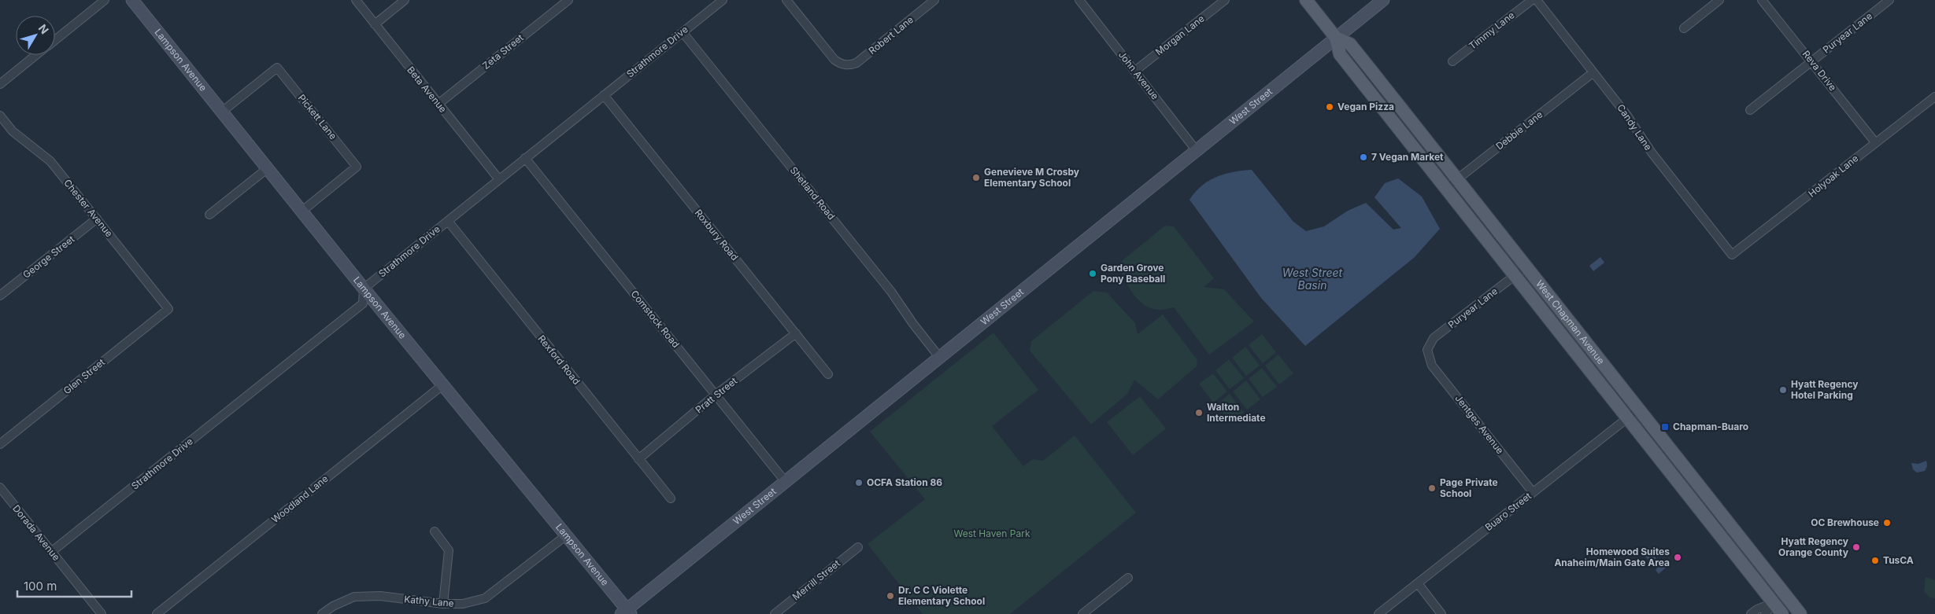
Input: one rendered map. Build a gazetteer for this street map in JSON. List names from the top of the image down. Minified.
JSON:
{"streets":{"main road":["Lampson Avenue","West Street","West Chapman Avenue"],"street":["Timmy Lane","Puryear Lane","Robert Lane","Morgan Lane","Zeta Street","Strathmore Drive","Reva Drive","John Avenue","Beta Avenue","Pickett Lane","Candy Lane","Debbie Lane","Holyoak Lane","Shetland Road","Chester Avenue","Roxbury Road","George Street","Comstock Road","Rexford Road","Glen Street","Pratt Street","Jentges Avenue","Woodland Lane","Buaro Street","Dorada Avenue","Merrill Street","Kathy Lane"]},"crossings":[["Puryear Lane","Reva Drive"],["Puryear Lane","West Chapman Avenue"],["Puryear Lane","Jentges Avenue"],["Morgan Lane","John Avenue"],["Zeta Street","Beta Avenue"],["Strathmore Drive","Lampson Avenue"],["Strathmore Drive","Beta Avenue"],["Strathmore Drive","Shetland Road"],["Strathmore Drive","Roxbury Road"],["Strathmore Drive","Comstock Road"],["Strathmore Drive","Rexford Road"],["Strathmore Drive","Dorada Avenue"],["Lampson Avenue","West Street"],["Lampson Avenue","Pickett Lane"],["Lampson Avenue","Woodland Lane"],["Lampson Avenue","Kathy Lane"],["Reva Drive","Holyoak Lane"],["John Avenue","West Street"],["West Street","Shetland Road"],["West Street","Comstock Road"],["West Street","West Chapman Avenue"],["Candy Lane","Debbie Lane"],["Candy Lane","Holyoak Lane"],["Debbie Lane","West Chapman Avenue"],["Chester Avenue","George Street"],["Chester Avenue","Glen Street"],["Roxbury Road","Pratt Street"],["Comstock Road","Pratt Street"],["West Chapman Avenue","Buaro Street"],["Rexford Road","Pratt Street"],["Jentges Avenue","Buaro Street"]],"water":["West Street Basin"],"parks":["West Haven Park"],"places":{"other":["Vegan Pizza","7 Vegan Market","Genevieve M Crosby Elementary School","Garden Grove Pony Baseball","Hyatt Regency Hotel Parking","Walton Intermediate","OCFA Station 86","Page Private School","OC Brewhouse","Hyatt Regency Orange County","Homewood Suites Anaheim/Main Gate Area","TusCA","Dr. C C Violette Elementary School"],"transit":["Chapman-Buaro"]},"scale_bar":"100 m","north":"top right"}
